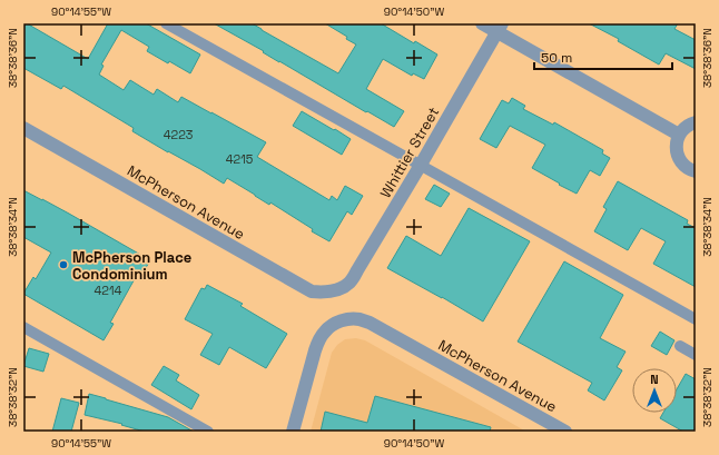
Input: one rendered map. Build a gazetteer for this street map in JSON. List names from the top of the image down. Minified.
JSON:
{"streets":{"street":["Whittier Street","McPherson Avenue"]},"crossings":[["Whittier Street","McPherson Avenue"]],"places":["McPherson Place Condominium"],"house_numbers":["4223","4215","4214"],"scale_bar":"50 m","north":"top","coordinates":["90°14'55\"W","90°14'50\"W","38°38'36\"N","38°38'34\"N","38°38'32\"N"]}
